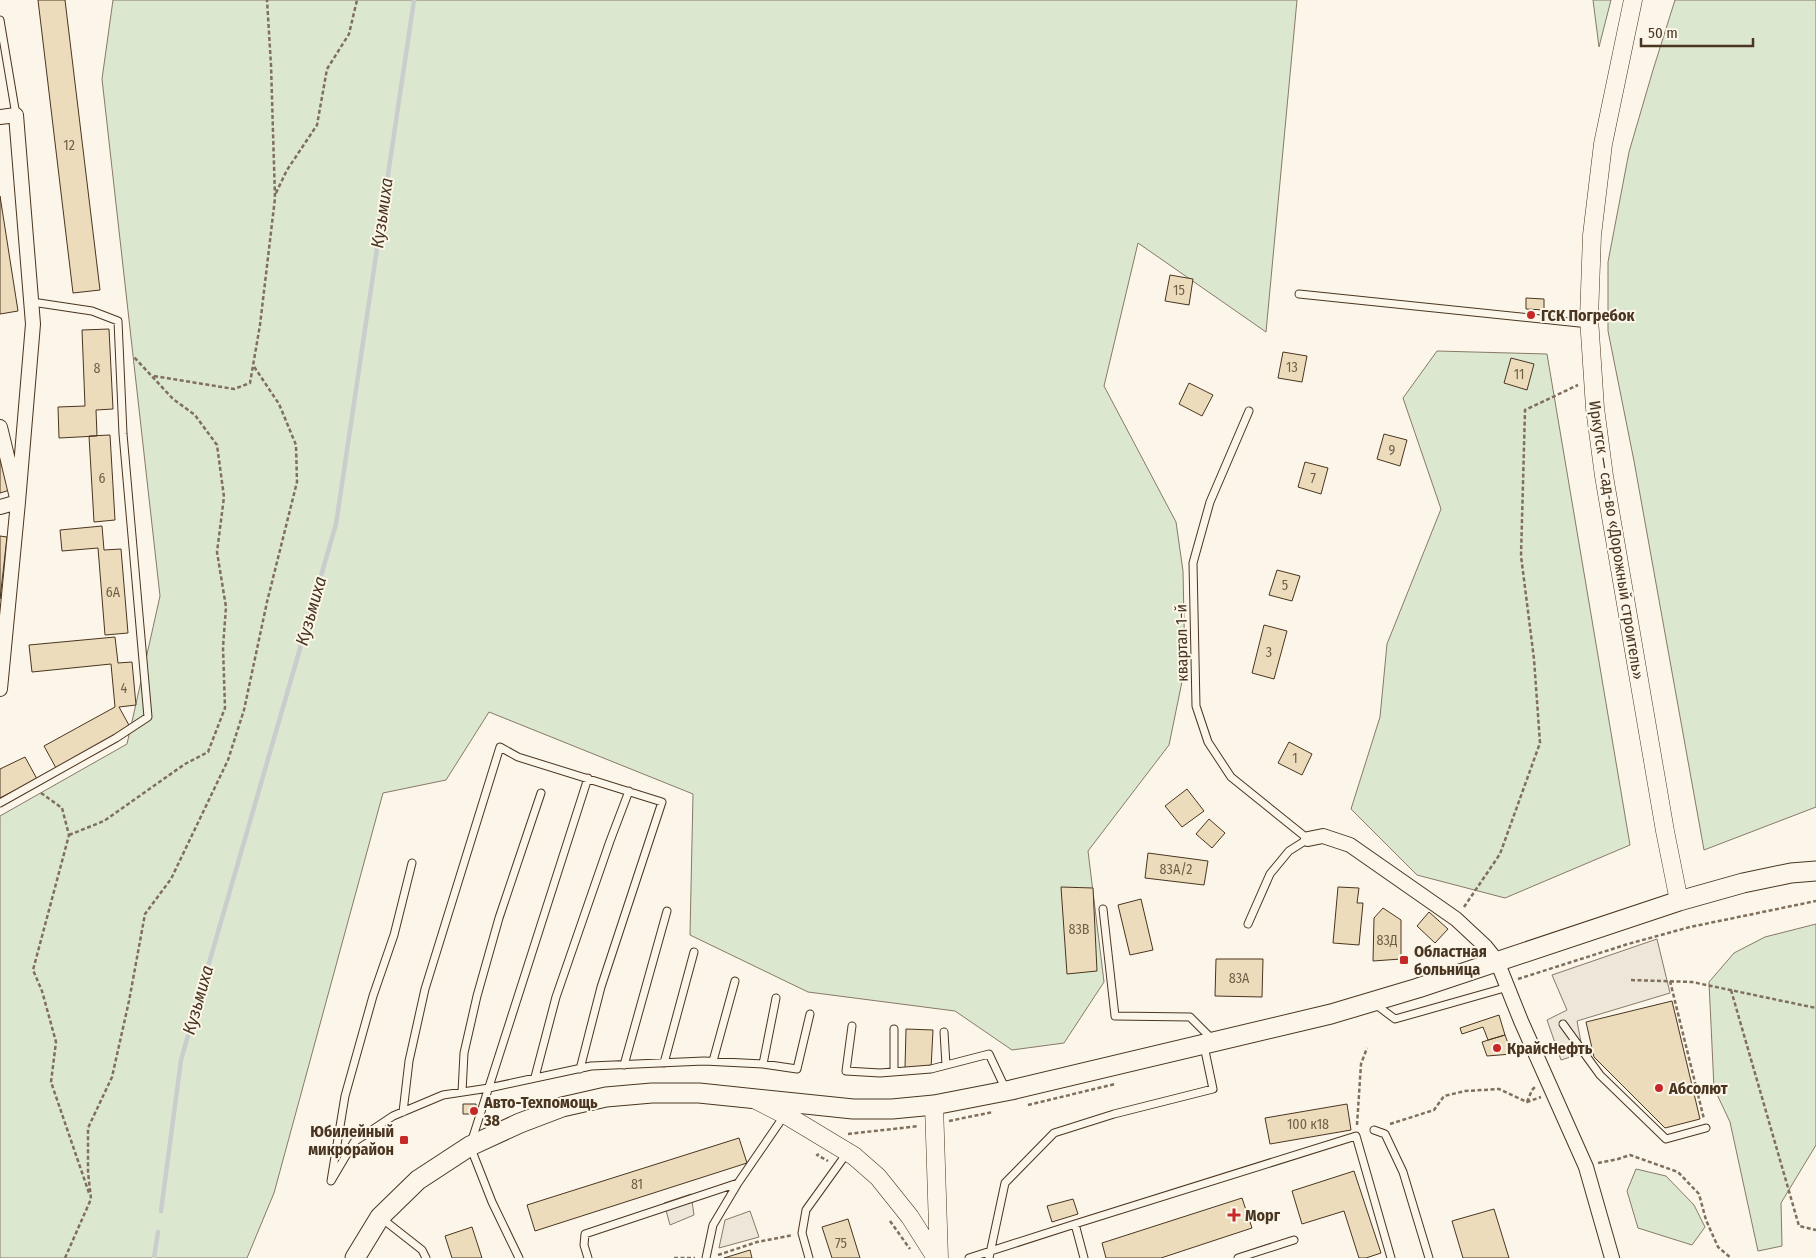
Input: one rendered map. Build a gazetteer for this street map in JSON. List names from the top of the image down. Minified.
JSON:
{"streets":{"street":["Иркутск — сад-во «Дорожный строитель»"],"lane":["квартал 1-й"]},"water":["Кузьмиха"],"places":{"other":["ГСК Погребок","КрайсНефть","Абсолют","Авто-Техпомощь 38"],"transit":["Областная больница","Юбилейный микрорайон"],"health":["Морг"]},"house_numbers":["12","15","13","8","11","9","6","7","5","6А","3","4","1","83А/2","83В","83Д","83А","100 к18","81","75"],"scale_bar":"50 m"}
